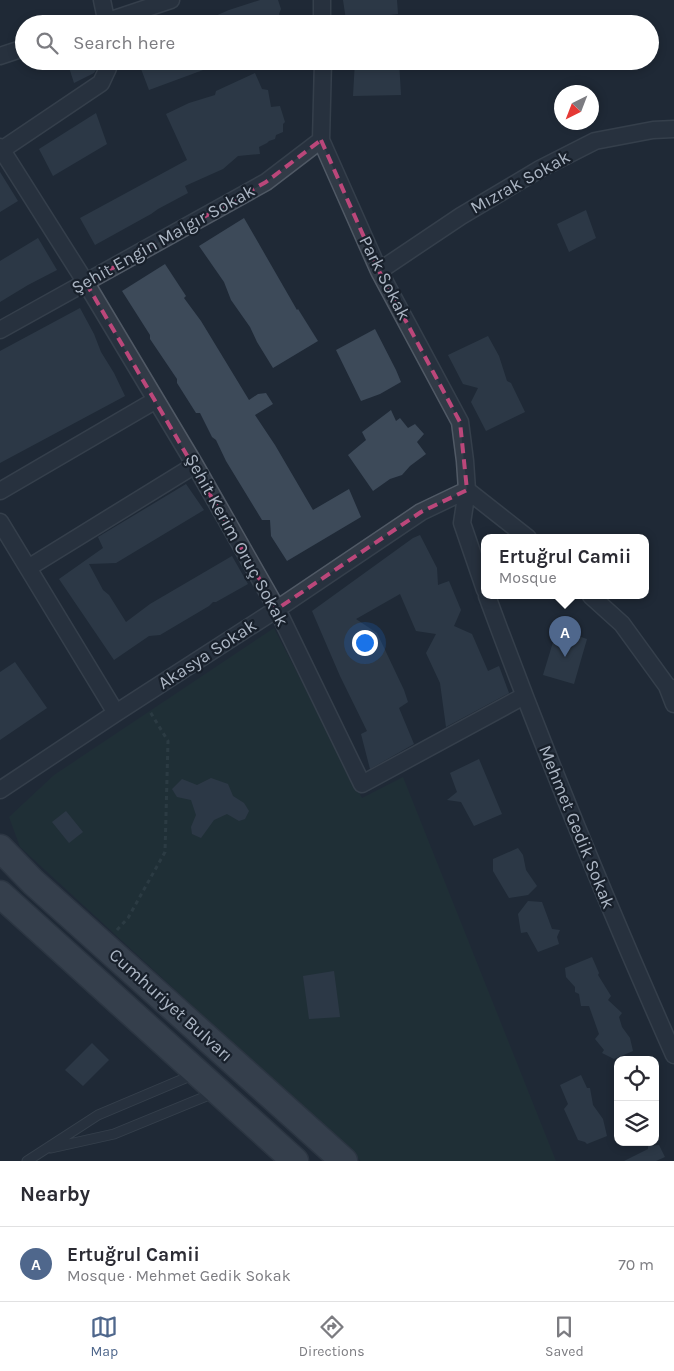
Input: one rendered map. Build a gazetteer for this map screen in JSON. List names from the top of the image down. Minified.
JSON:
{"streets":{"main road":["Cumhuriyet Bulvarı"],"street":["Mızrak Sokak","Şehit Engin Malgır Sokak","Park Sokak","Şehit Kerim Oruç Sokak","Akasya Sokak","Mehmet Gedik Sokak"]},"crossings":[["Mızrak Sokak","Park Sokak"],["Şehit Engin Malgır Sokak","Park Sokak"],["Şehit Engin Malgır Sokak","Şehit Kerim Oruç Sokak"],["Park Sokak","Akasya Sokak"],["Şehit Kerim Oruç Sokak","Akasya Sokak"],["Şehit Kerim Oruç Sokak","Mehmet Gedik Sokak"]],"north":"bottom left","page":{"search":"Search here","popup":["Ertuğrul Camii","Mosque"],"pins":"A","heading":"Nearby","list":[{"mark":"A","name":"Ertuğrul Camii","note":"Mosque · Mehmet Gedik Sokak","value":"70 m"}],"nav":["Map","Directions","Saved"]}}
